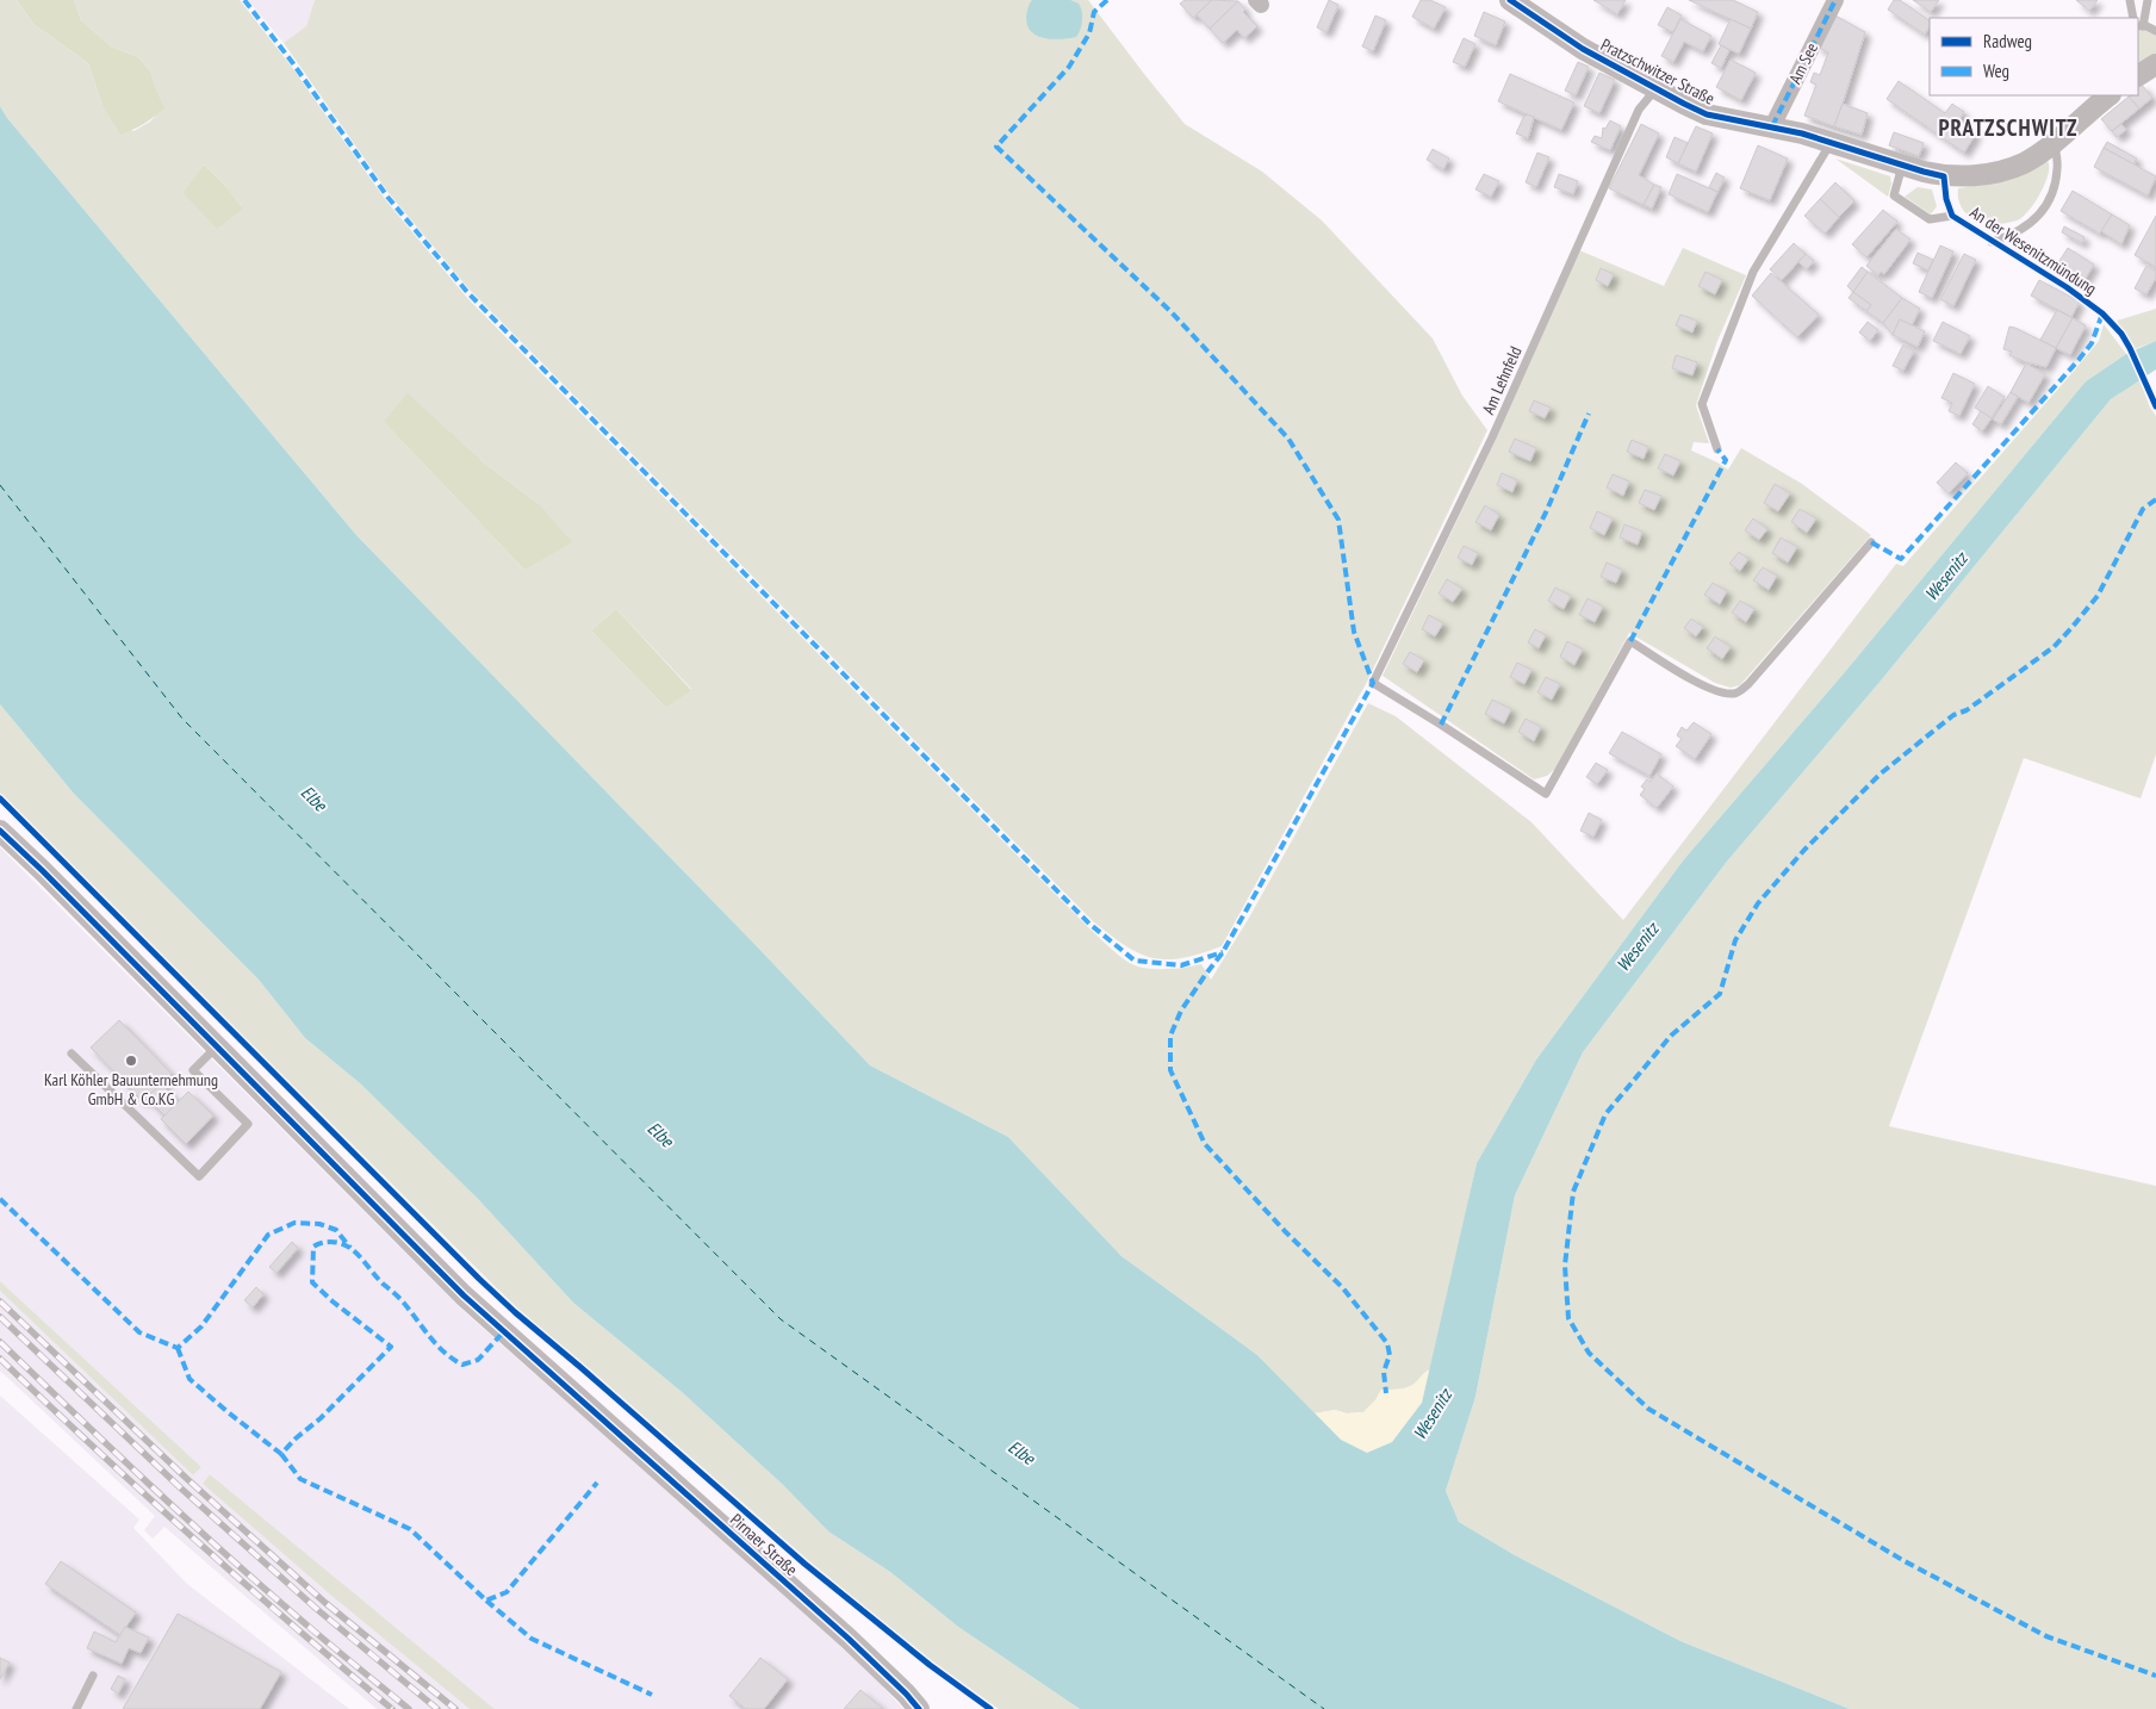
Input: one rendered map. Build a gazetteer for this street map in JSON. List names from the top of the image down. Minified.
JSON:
{"streets":{"street":["Am See","Pratzschwitzer Straße","Pirnaer Straße"],"lane":["An der Wesenitzmündung","Am Lehnfeld"]},"crossings":[["Am See","Pratzschwitzer Straße"],["Pratzschwitzer Straße","An der Wesenitzmündung"],["Pratzschwitzer Straße","Am Lehnfeld"]],"districts":["PRATZSCHWITZ"],"water":["Wesenitz","Elbe"],"places":["Karl Köhler Bauunternehmung GmbH & Co.KG"],"legend":["Radweg","Weg"]}
